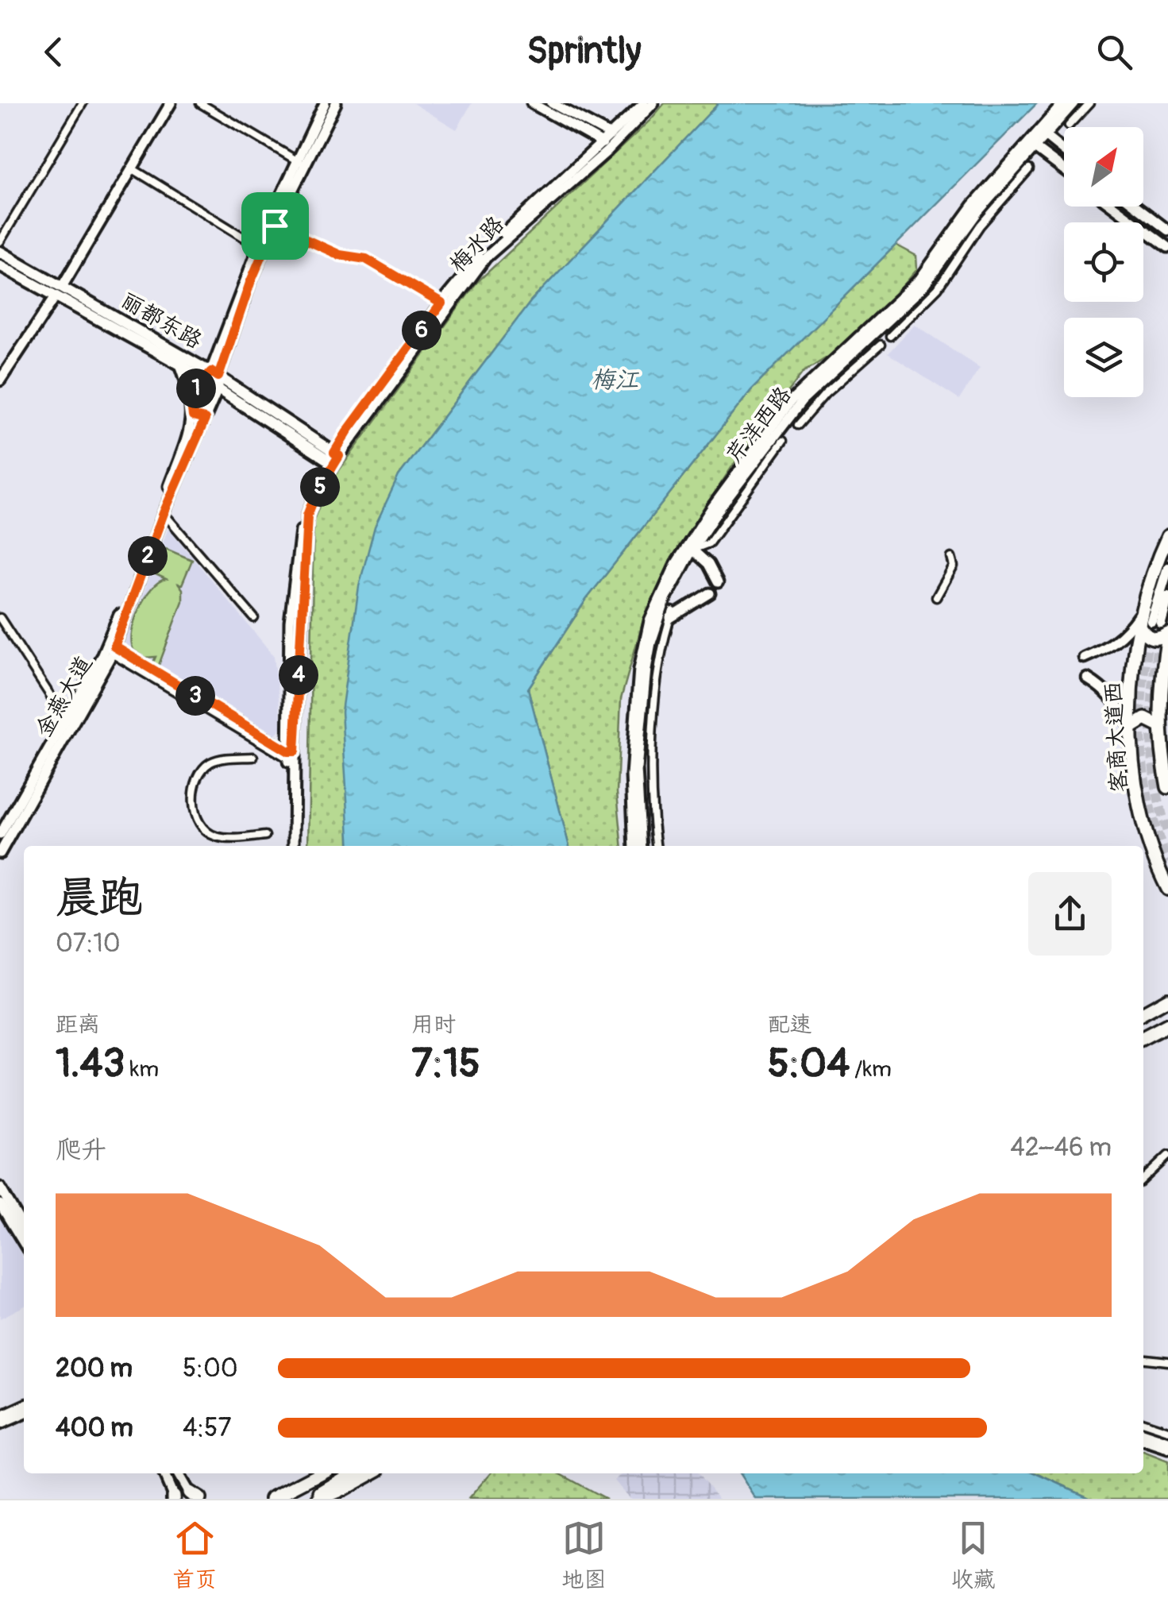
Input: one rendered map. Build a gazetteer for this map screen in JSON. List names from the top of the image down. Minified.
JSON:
{"streets":{"highway":["客商大道西"],"main road":["梅水路","丽都东路","芹洋西路","金燕大道"]},"crossings":[["梅水路","丽都东路"],["丽都东路","金燕大道"]],"water":["梅江"],"north":"top right","page":{"header":"Sprintly","pins":["6","1","5","2","4","3"],"heading":["晨跑","07:10"],"stats":[["距离","1.43 km"],["用时","7:15"],["配速","5:04 /km"]],"chart":["爬升","42–46 m"],"list":[{"name":"200 m","note":"5:00"},{"name":"400 m","note":"4:57"}],"tabs":["首页","地图","收藏"]}}
